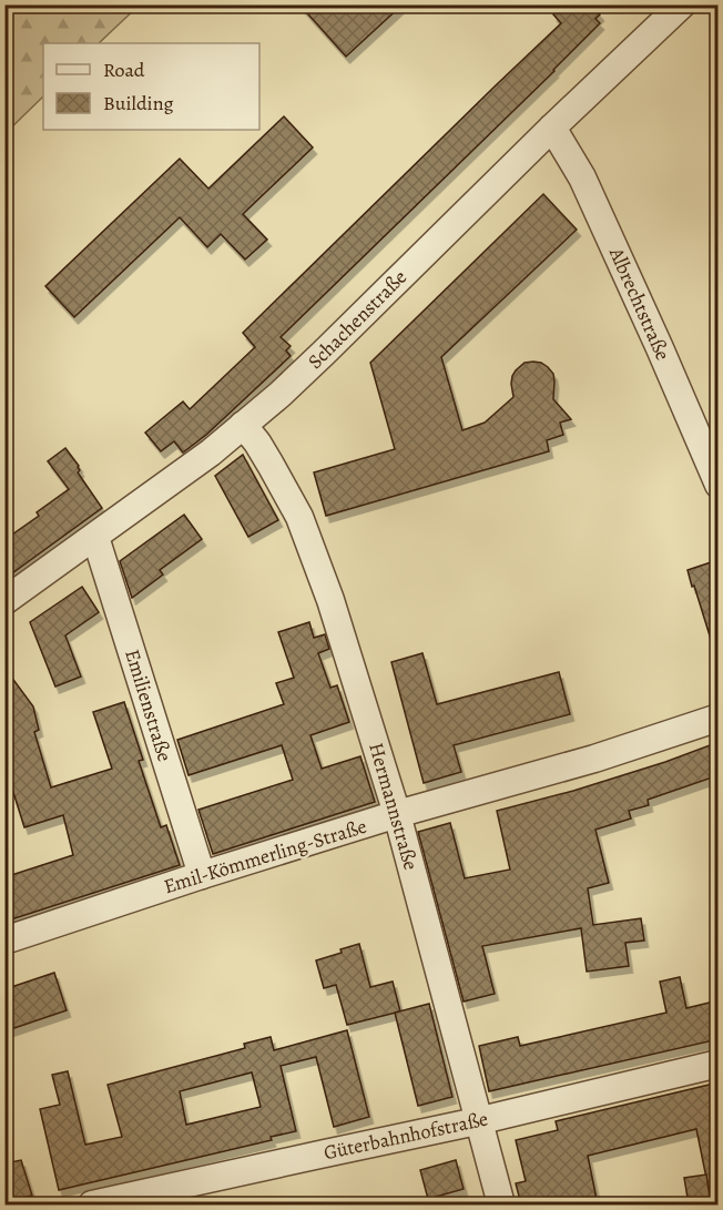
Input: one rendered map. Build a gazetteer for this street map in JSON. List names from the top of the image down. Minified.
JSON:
{"streets":{"street":["Albrechtstraße","Schachenstraße","Emilienstraße","Hermannstraße","Emil-Kömmerling-Straße","Güterbahnhofstraße"]},"crossings":[["Albrechtstraße","Schachenstraße"],["Schachenstraße","Emilienstraße"],["Schachenstraße","Hermannstraße"],["Emilienstraße","Emil-Kömmerling-Straße"],["Hermannstraße","Emil-Kömmerling-Straße"],["Hermannstraße","Güterbahnhofstraße"]],"legend":["Road","Building"]}
